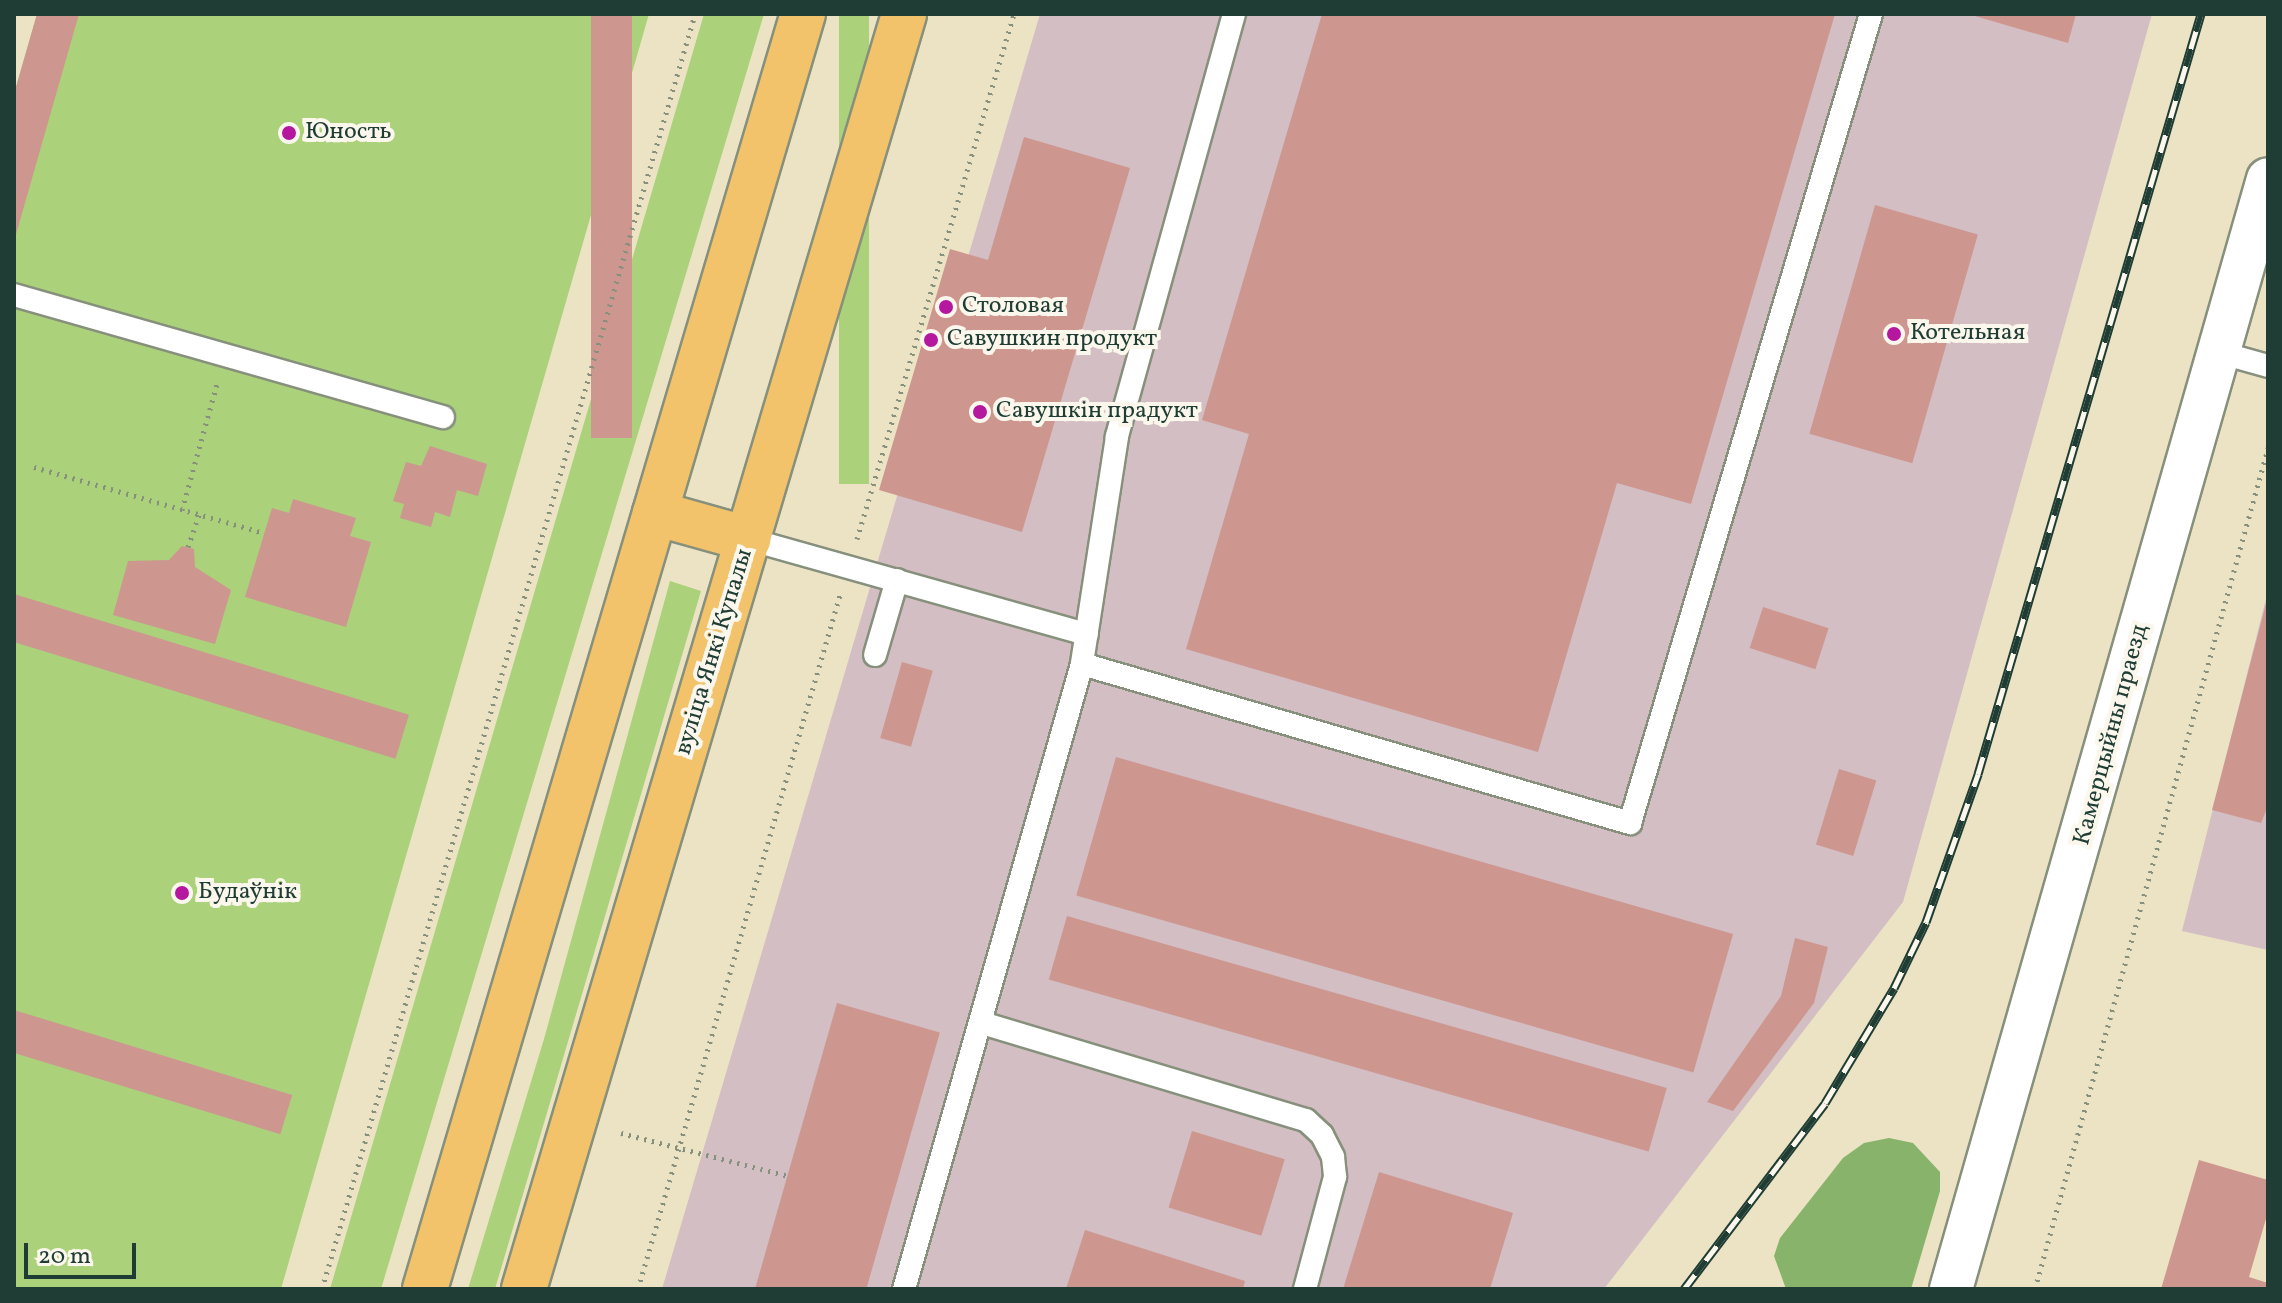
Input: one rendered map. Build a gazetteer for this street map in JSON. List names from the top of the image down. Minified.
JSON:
{"streets":{"main road":["вуліца Янкі Купалы"],"street":["Камерцыйны праезд"]},"places":["Юность","Столовая","Котельная","Савушкин продукт","Савушкін прадукт","Будаўнік"],"scale_bar":"20 m"}
